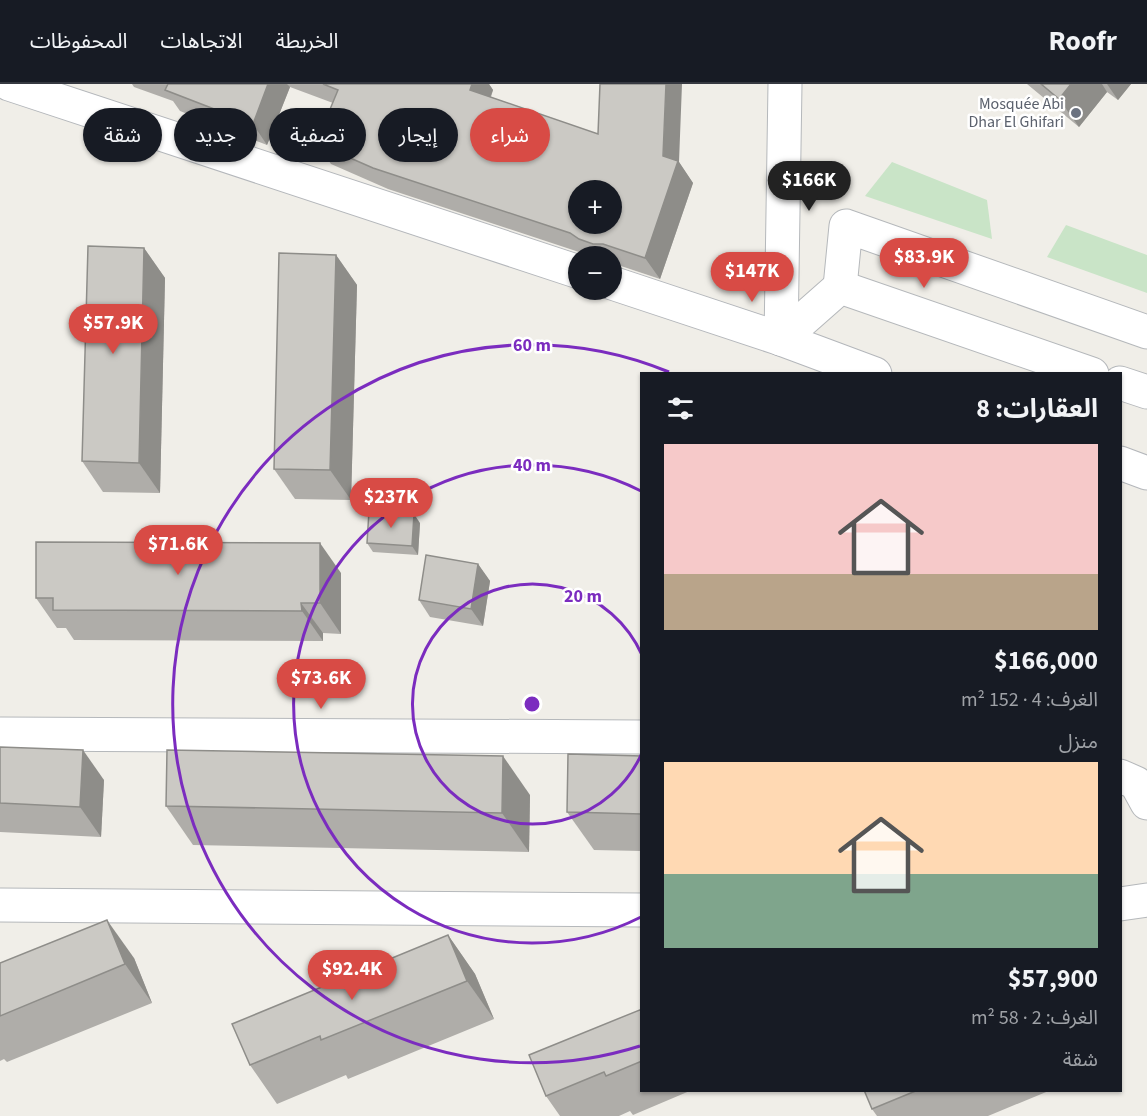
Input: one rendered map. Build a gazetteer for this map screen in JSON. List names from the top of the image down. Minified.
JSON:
{"places":["Mosquée Abi Dhar El Ghifari"],"page":{"header":"Roofr","nav":["الخريطة","الاتجاهات","المحفوظات"],"chip":["شراء","إيجار","تصفية","جديد","شقة"],"price":["$166K","$83.9K","$147K","$57.9K","$237K","$71.6K","$73.6K","$92.4K"],"map_buttons":["+","−"],"heading":"العقارات: 8","list":[{"name":"$166,000","note":"الغرف: 4 · 152 m² · منزل"},{"name":"$57,900","note":"الغرف: 2 · 58 m² · شقة"}]},"rings":["60 m","40 m","20 m"]}
